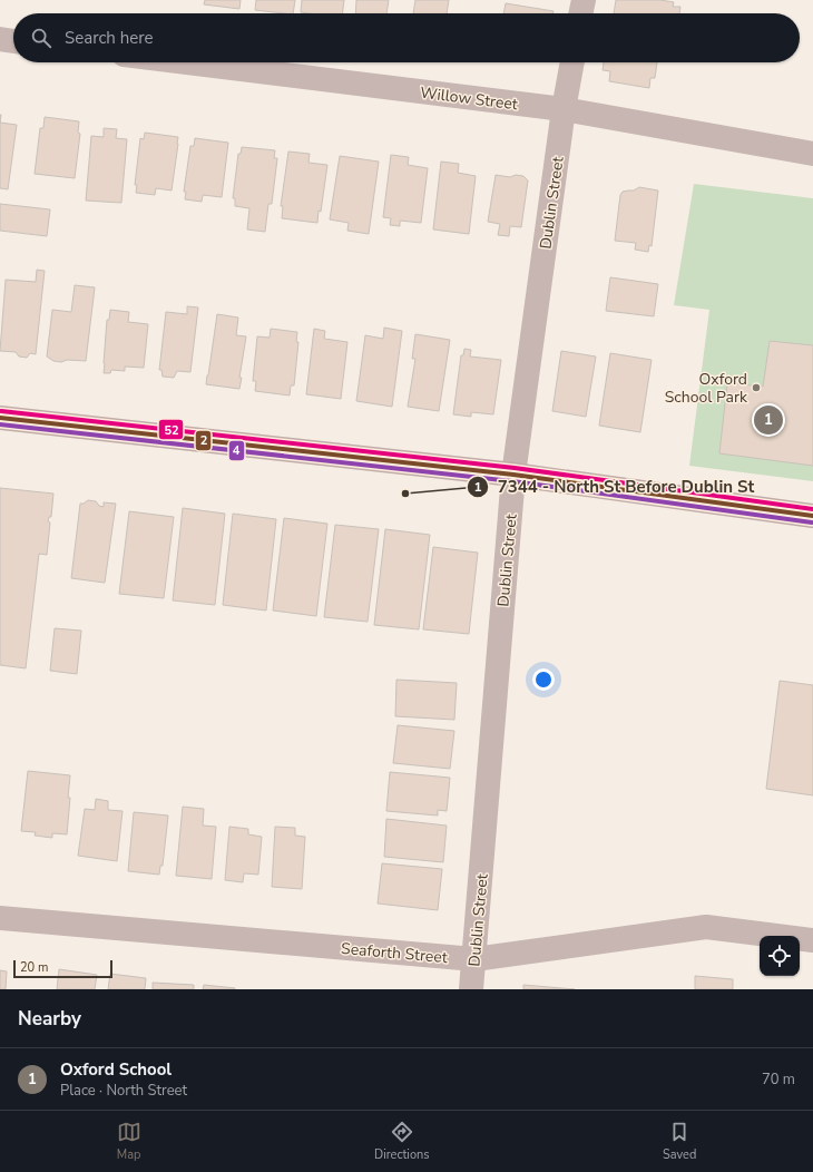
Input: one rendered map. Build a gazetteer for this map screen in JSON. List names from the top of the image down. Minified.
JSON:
{"streets":{"street":["Willow Street","Dublin Street","Seaforth Street"]},"crossings":[["Willow Street","Dublin Street"],["Dublin Street","Seaforth Street"]],"places":["Oxford School Park","7344 - North St Before Dublin St"],"lines":["transit line 52","transit line 2","transit line 4"],"scale_bar":"20 m","page":{"search":"Search here","pins":"1","scale":"20 m","heading":"Nearby","list":[{"mark":"1","name":"Oxford School","note":"Place · North Street","value":"70 m"}],"nav":["Map","Directions","Saved"]}}
